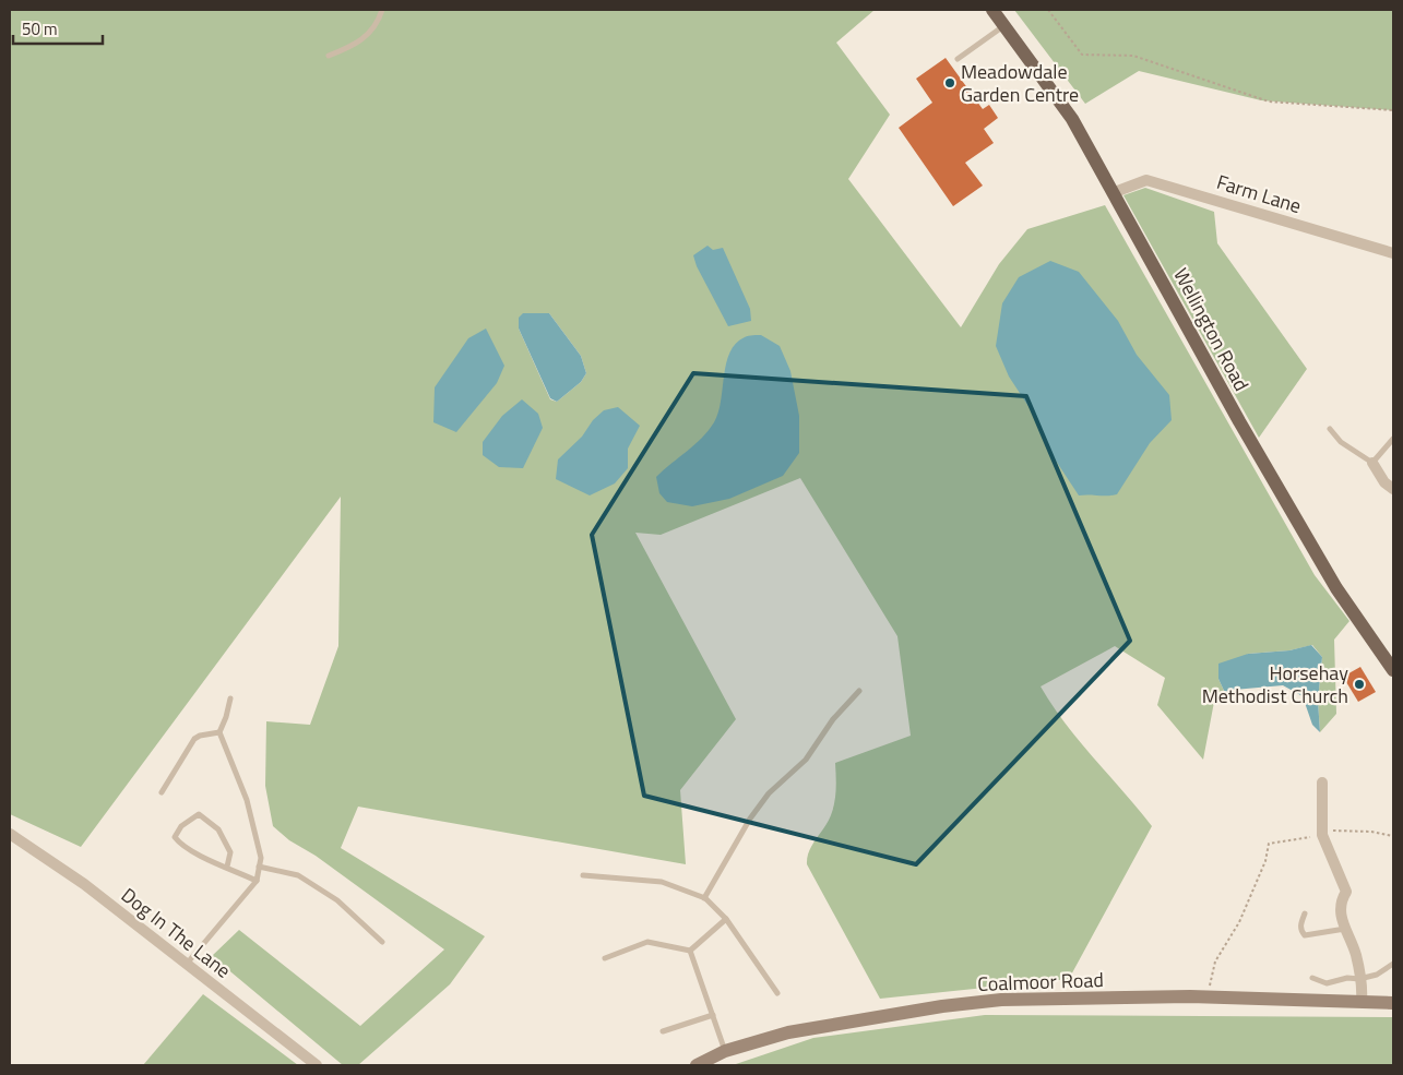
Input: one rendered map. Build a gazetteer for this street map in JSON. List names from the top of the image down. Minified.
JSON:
{"streets":{"main road":["Wellington Road"],"street":["Farm Lane","Dog In The Lane","Coalmoor Road"]},"crossings":[["Farm Lane","Wellington Road"]],"places":["Meadowdale Garden Centre","Horsehay Methodist Church"],"scale_bar":"50 m"}
